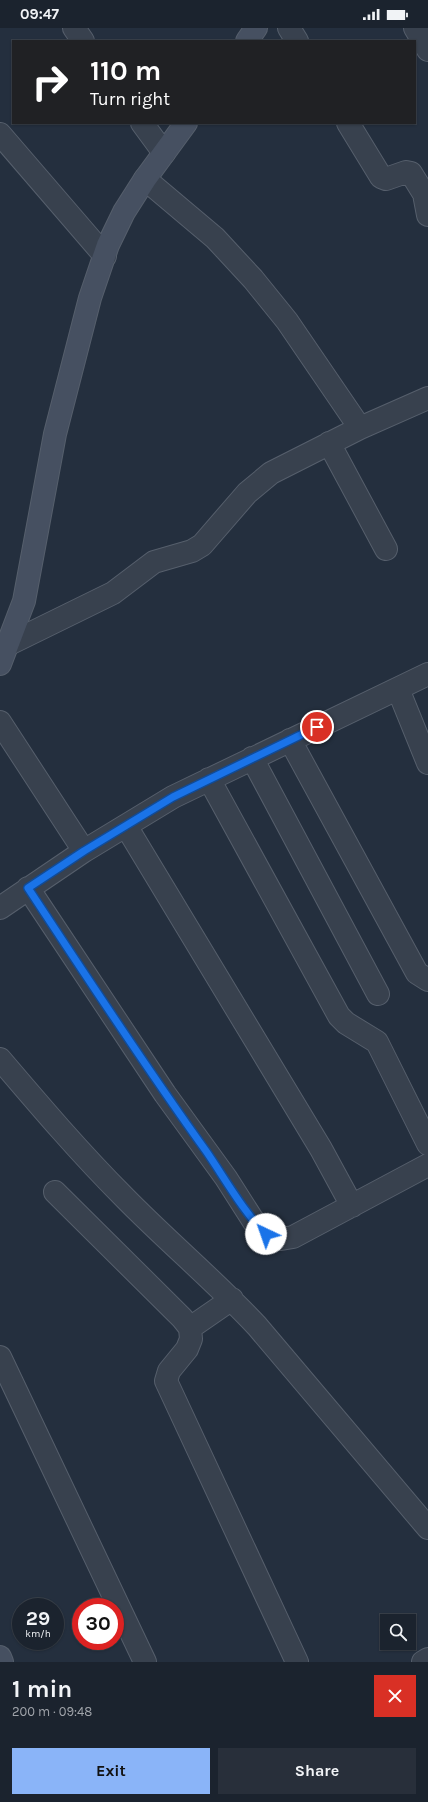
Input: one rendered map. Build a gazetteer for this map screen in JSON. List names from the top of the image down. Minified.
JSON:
{"page":{"status":"09:47","turn":["110 m","Turn right"],"speed":"29 km/h","limit":"30","heading":["1 min","200 m · 09:48"],"buttons":["Exit","Share"]}}
